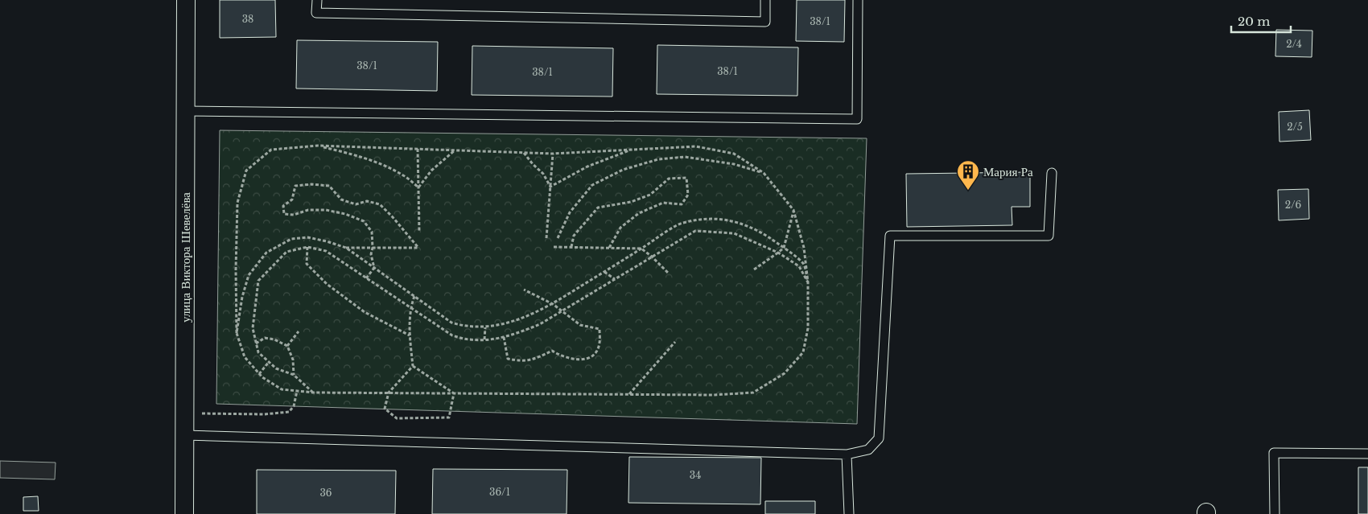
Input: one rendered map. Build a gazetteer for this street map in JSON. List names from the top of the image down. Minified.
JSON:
{"streets":{"street":["улица Виктора Шевелёва"]},"places":{"building":["Мария Ра"]},"house_numbers":["38","38/1","2/4","38/1","38/1","38/1","2/5","2/6","34","36/1","36"],"scale_bar":"20 m"}
